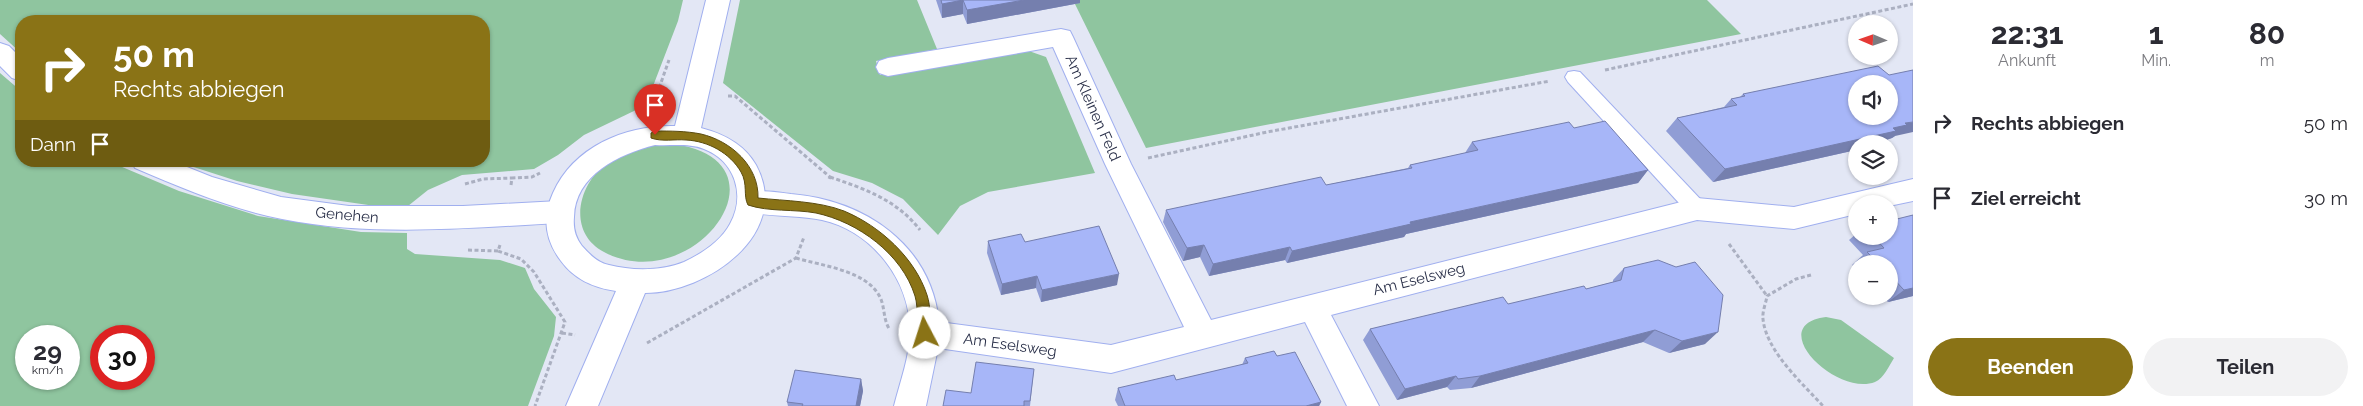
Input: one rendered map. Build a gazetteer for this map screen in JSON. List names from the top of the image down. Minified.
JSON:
{"streets":{"street":["Am Kleinen Feld","Genehen","Am Eselsweg"]},"crossings":[["Am Kleinen Feld","Am Eselsweg"]],"north":"left","page":{"eta":["22:31","Ankunft","1","Min.","80","m"],"map_buttons":["+","−"],"turn":["50 m","Rechts abbiegen"],"list":[{"name":"Rechts abbiegen","value":"50 m"},{"name":"Ziel erreicht","value":"30 m"}],"then":"Dann","speed":"29 km/h","limit":"30","buttons":["Beenden","Teilen"]}}
